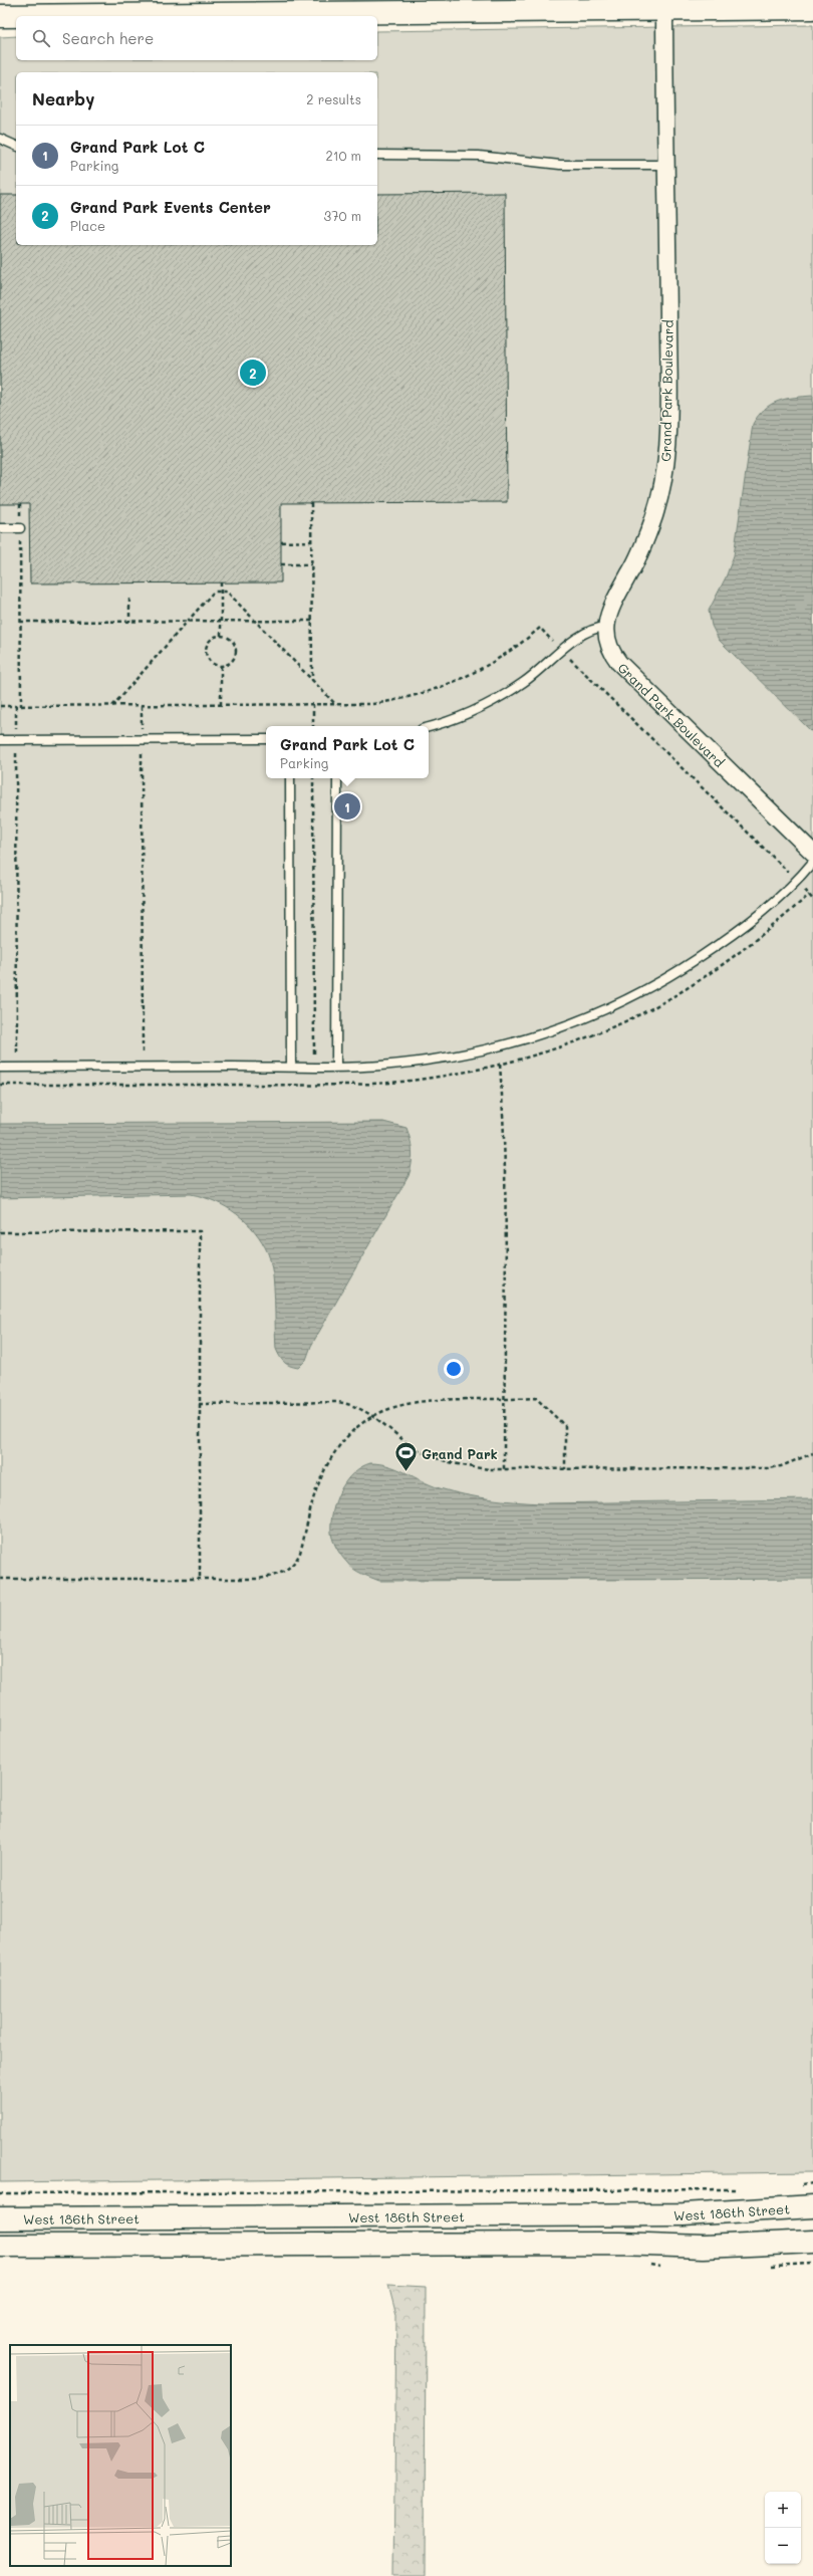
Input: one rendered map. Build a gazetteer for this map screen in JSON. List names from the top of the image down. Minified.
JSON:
{"streets":{"street":["Grand Park Boulevard","West 186th Street"]},"places":{"sports":["Grand Park"]},"page":{"search":"Search here","heading":["Nearby","2 results"],"list":[{"mark":"1","name":"Grand Park Lot C","note":"Parking","value":"210 m"},{"mark":"2","name":"Grand Park Events Center","note":"Place","value":"370 m"}],"pins":["2","1"],"popup":["Grand Park Lot C","Parking"],"map_buttons":["+","−"]}}
